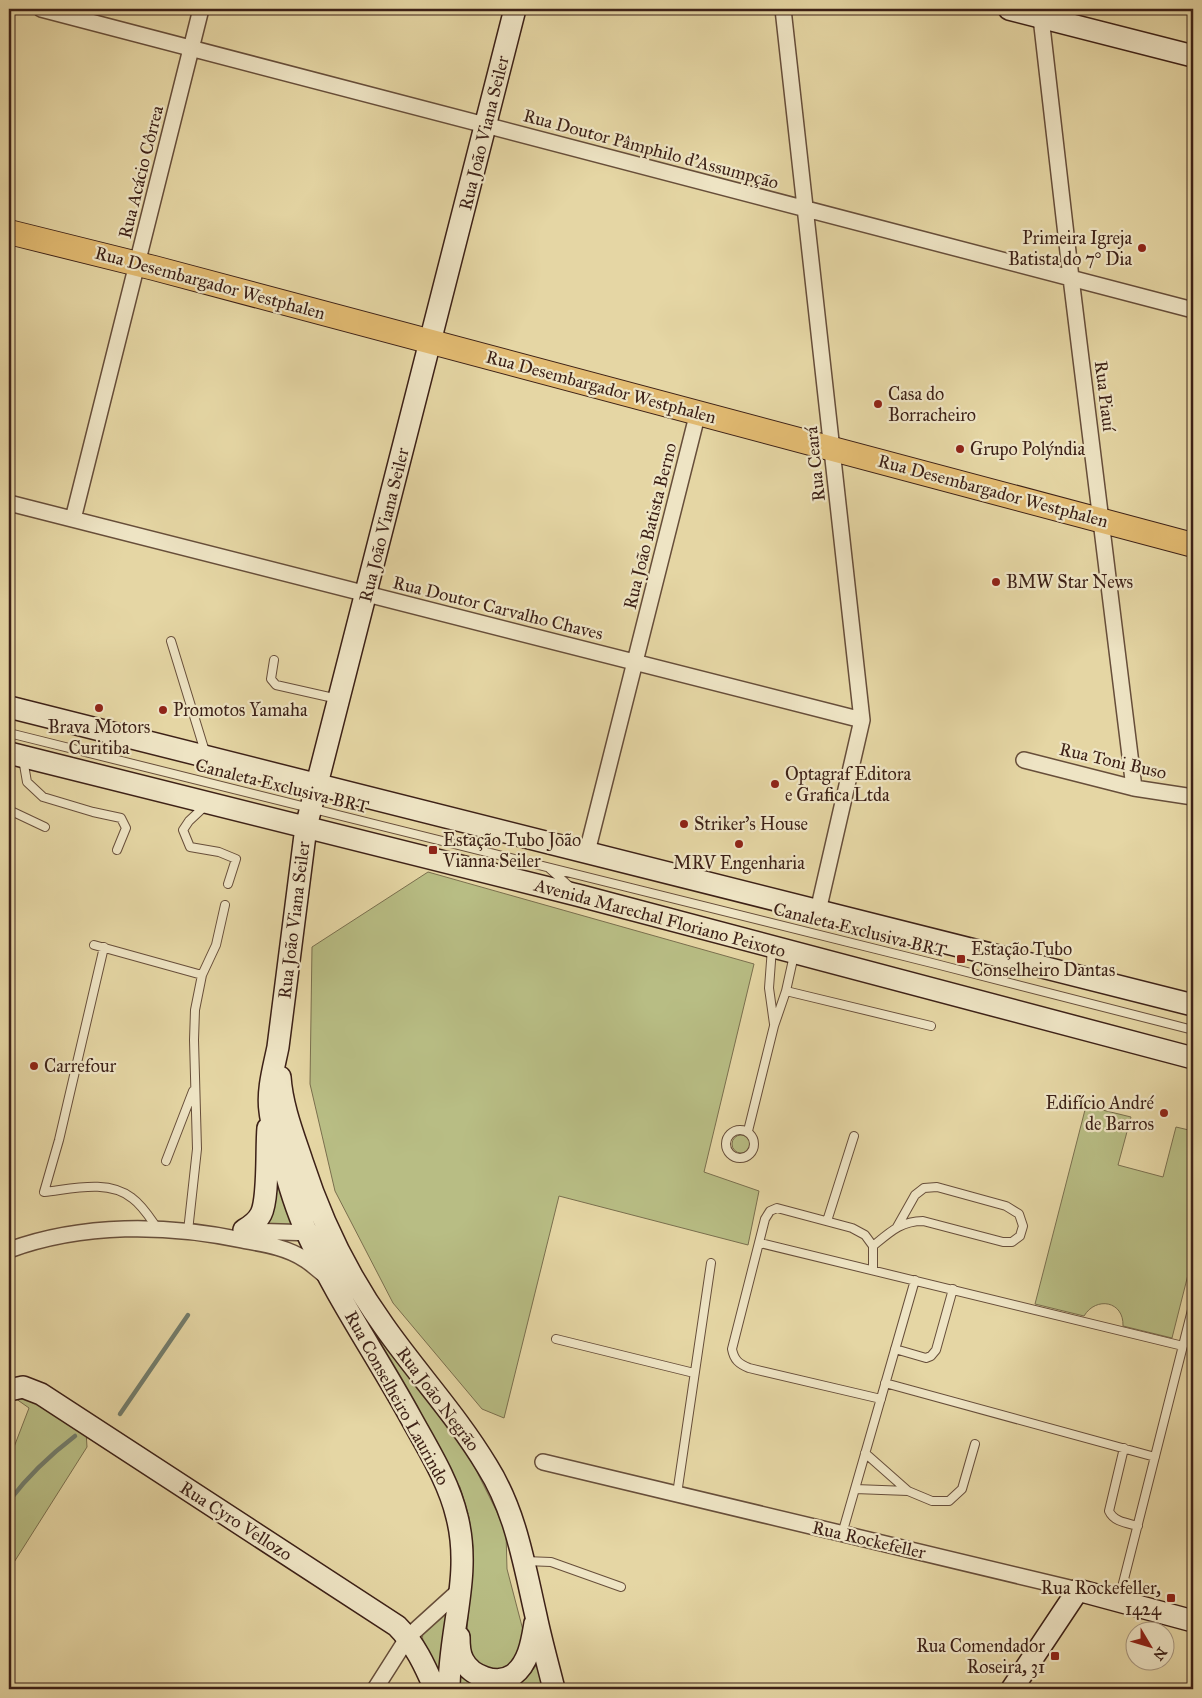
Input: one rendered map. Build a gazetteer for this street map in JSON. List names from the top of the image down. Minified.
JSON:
{"streets":{"main road":["Rua Desembargador Westphalen"],"street":["Rua João Viana Seiler","Rua Doutor Pâmphilo d'Assumpção","Rua Acácio Côrrea","Rua Piauí","Rua Ceará","Rua João Batista Berno","Rua Doutor Carvalho Chaves","Rua Toni Buso","Avenida Marechal Floriano Peixoto","Rua Conselheiro Laurindo","Rua João Negrão","Rua Cyro Vellozo","Rua Rockefeller"],"lane":["Canaleta Exclusiva BRT"]},"crossings":[["Rua João Viana Seiler","Rua Doutor Pâmphilo d'Assumpção"],["Rua João Viana Seiler","Rua Desembargador Westphalen"],["Rua João Viana Seiler","Rua Doutor Carvalho Chaves"],["Rua João Viana Seiler","Canaleta Exclusiva BRT"],["Rua João Viana Seiler","Avenida Marechal Floriano Peixoto"],["Rua João Viana Seiler","Rua Conselheiro Laurindo"],["Rua João Viana Seiler","Rua João Negrão"],["Rua Doutor Pâmphilo d'Assumpção","Rua Acácio Côrrea"],["Rua Doutor Pâmphilo d'Assumpção","Rua Piauí"],["Rua Acácio Côrrea","Rua Desembargador Westphalen"],["Rua Acácio Côrrea","Rua Doutor Carvalho Chaves"],["Rua Desembargador Westphalen","Rua Piauí"],["Rua Desembargador Westphalen","Rua Ceará"],["Rua Desembargador Westphalen","Rua João Batista Berno"],["Rua Piauí","Rua Toni Buso"],["Rua Ceará","Rua Doutor Carvalho Chaves"],["Rua João Batista Berno","Rua Doutor Carvalho Chaves"],["Canaleta Exclusiva BRT","Avenida Marechal Floriano Peixoto"]],"places":{"other":["Primeira Igreja Batista do 7° Dia","Casa do Borracheiro","Grupo Polýndia","BMW Star News","Brava Motors Curitiba","Promotos Yamaha","Optagraf Editora e Grafica Ltda","Striker's House","MRV Engenharia","Carrefour","Edifício André de Barros"],"transit":["Estação Tubo João Vianna Seiler","Estação Tubo Conselheiro Dantas","Rua Rockefeller, 1424","Rua Comendador Roseira, 31"]},"north":"bottom right"}
